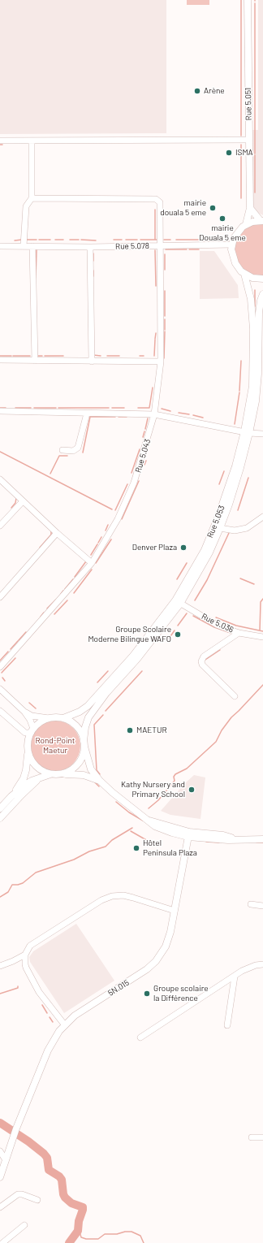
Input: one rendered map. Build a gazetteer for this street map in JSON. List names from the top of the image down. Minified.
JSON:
{"streets":{"main road":["Rue 5.051","Rue 5.053","5N.015"],"street":["Rue 5.078","Rue 5.043","Rue 5.036"]},"crossings":[["Rue 5.078","Rue 5.043"],["Rue 5.053","Rue 5.036"]],"parks":["Rond-Point Maetur"],"places":["Arène","ISMA","mairie douala 5 eme","mairie Douala 5 eme","Denver Plaza","Groupe Scolaire Moderne Bilingue WAFO","MAETUR","Kathy Nursery and Primary School","Hôtel Peninsula Plaza","Groupe scolaire la Différence"]}
